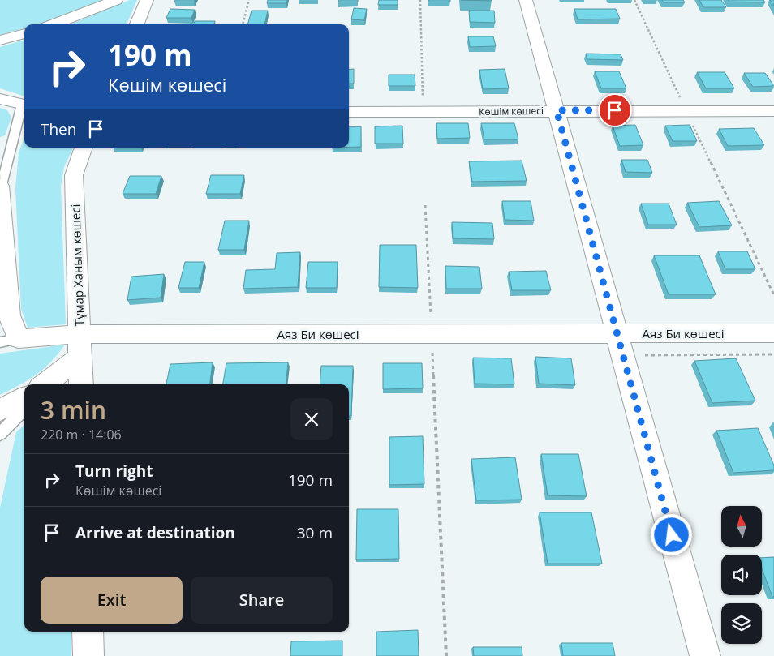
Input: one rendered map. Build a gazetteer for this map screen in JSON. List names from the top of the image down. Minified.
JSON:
{"streets":{"street":["Көшім көшесі","Тұмар Ханым көшесі","Аяз Би көшесі"]},"crossings":[["Тұмар Ханым көшесі","Аяз Би көшесі"]],"north":"top","page":{"turn":["190 m","Көшім көшесі"],"then":"Then","heading":["3 min","220 m · 14:06"],"list":[{"name":"Turn right","note":"Көшім көшесі","value":"190 m"},{"name":"Arrive at destination","value":"30 m"}],"buttons":["Exit","Share"]}}
